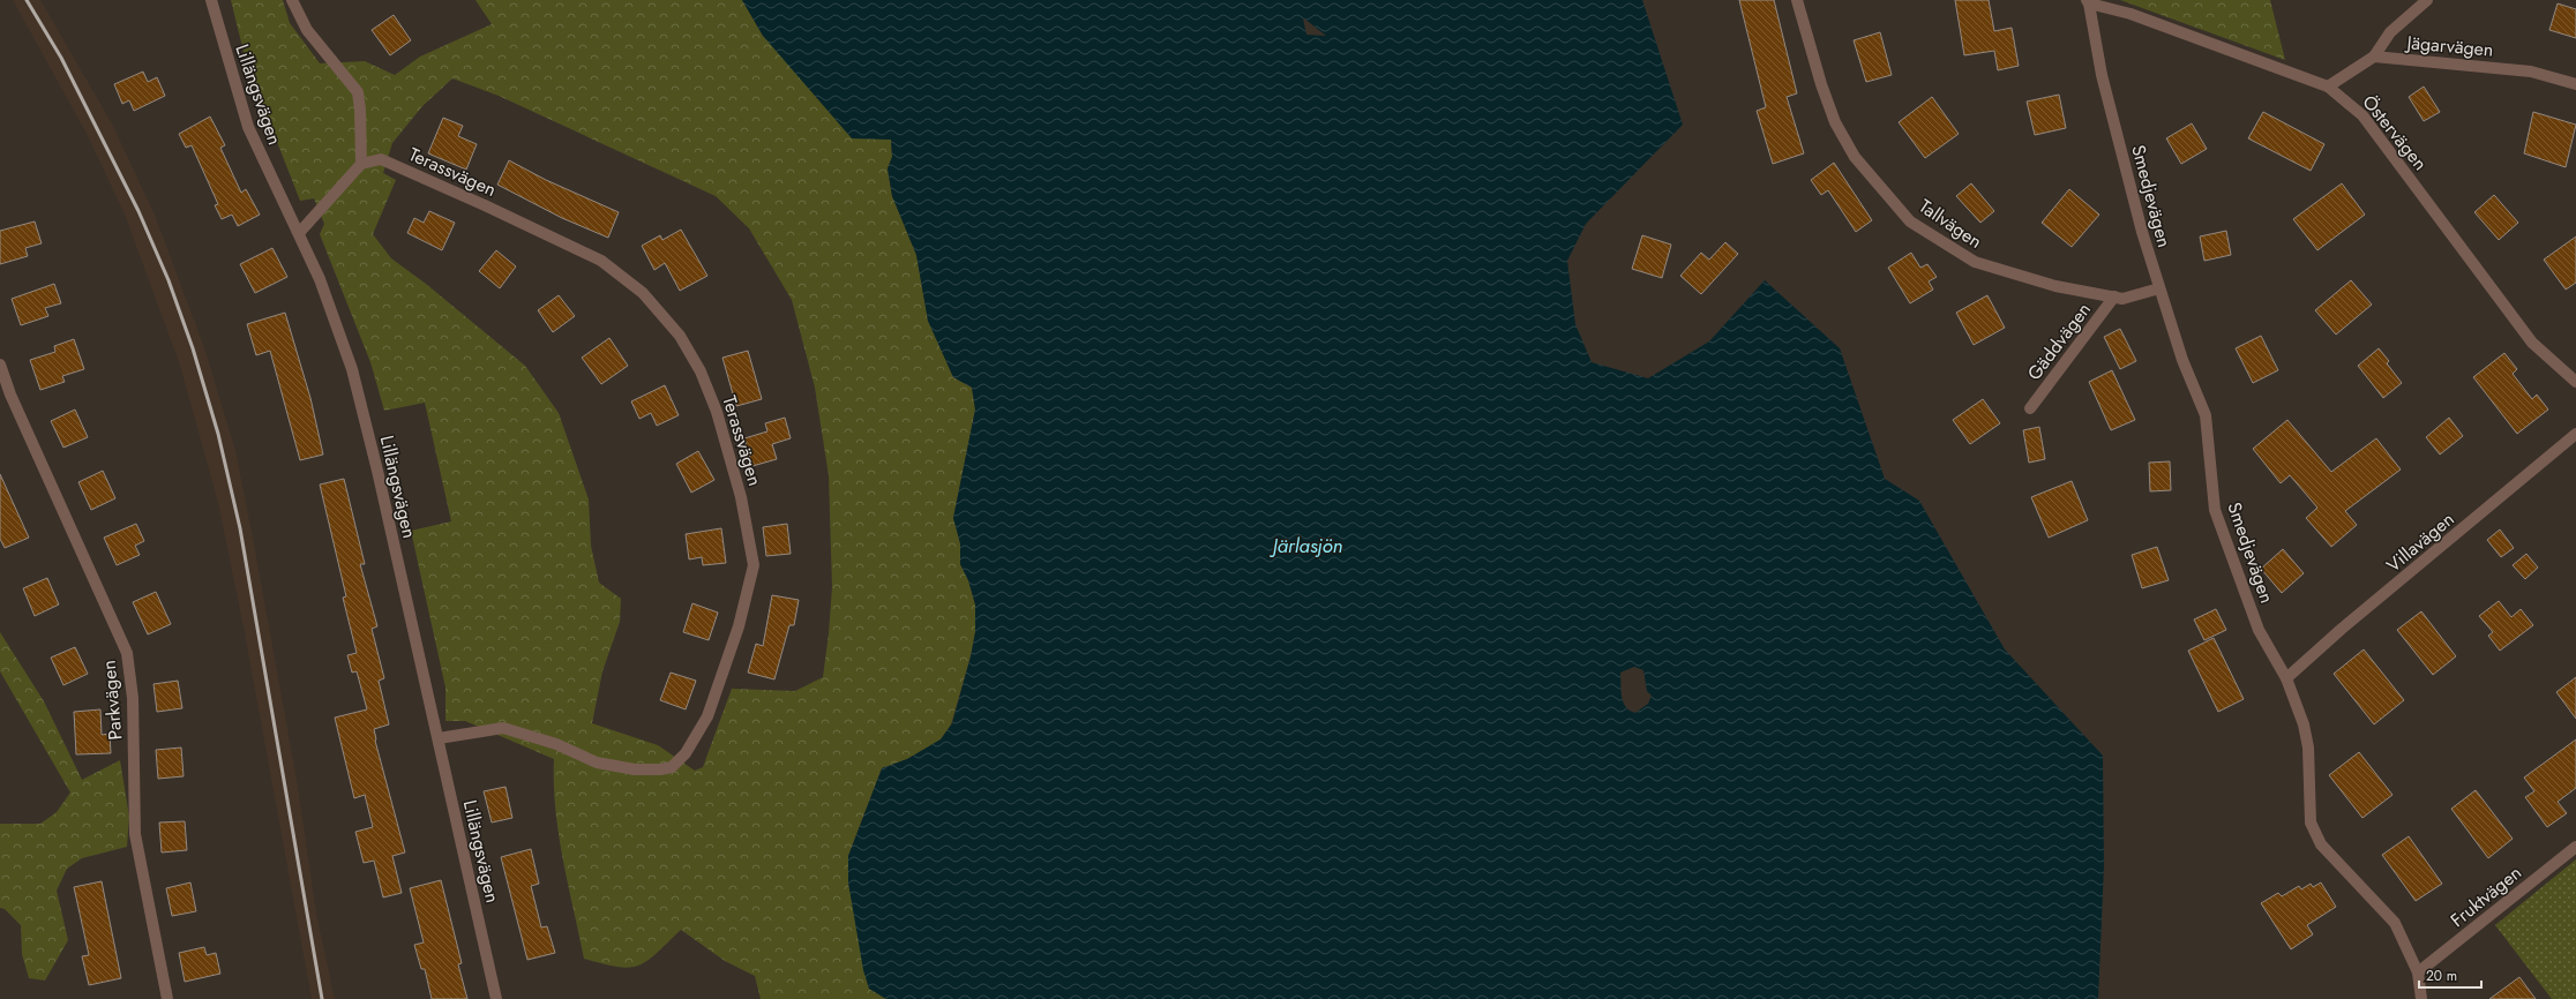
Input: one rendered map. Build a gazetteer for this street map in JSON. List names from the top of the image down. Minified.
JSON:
{"streets":{"street":["Jägarvägen","Lillängsvägen","Östervägen","Terassvägen","Smedjevägen","Tallvägen","Gäddvägen","Villavägen","Parkvägen","Fruktvägen"]},"crossings":[["Lillängsvägen","Terassvägen"],["Östervägen","Smedjevägen"],["Smedjevägen","Tallvägen"],["Smedjevägen","Villavägen"],["Smedjevägen","Fruktvägen"],["Tallvägen","Gäddvägen"]],"water":["Järlasjön"],"scale_bar":"20 m"}
